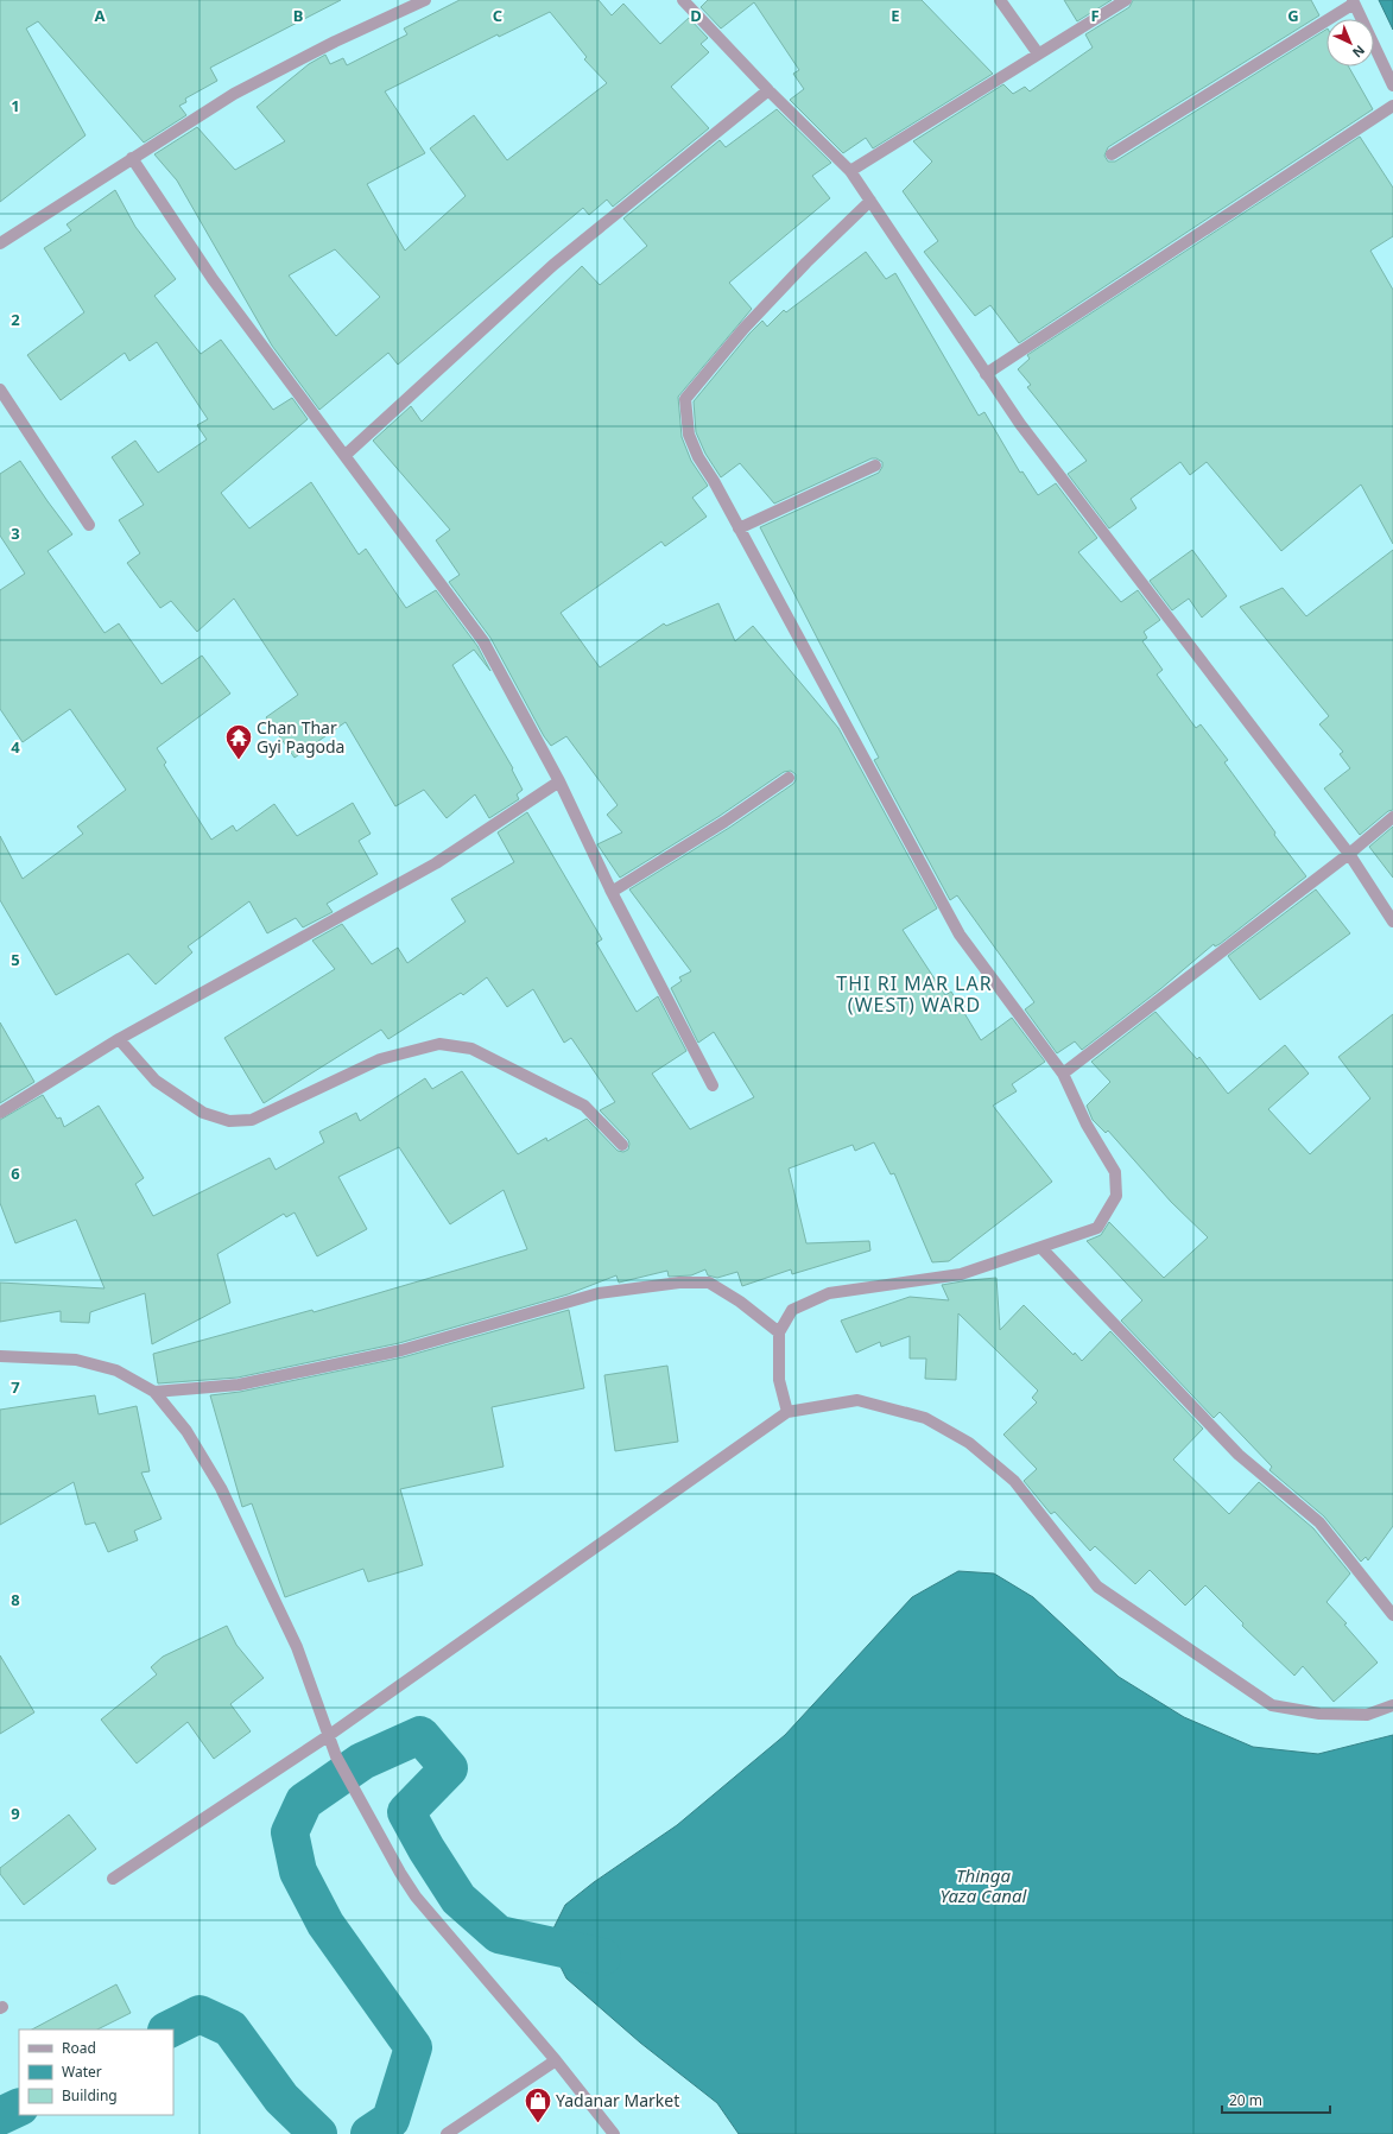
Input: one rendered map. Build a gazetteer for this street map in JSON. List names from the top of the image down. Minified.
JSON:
{"districts":["THI RI MAR LAR (WEST) WARD"],"water":["Thinga Yaza Canal"],"places":{"temple":["Chan Thar Gyi Pagoda"],"shop":["Yadanar Market"]},"legend":["Road","Water","Building"],"scale_bar":"20 m","north":"bottom right","grid":{"columns":["A","B","C","D","E","F","G"],"rows":["1","2","3","4","5","6","7","8","9"]}}
